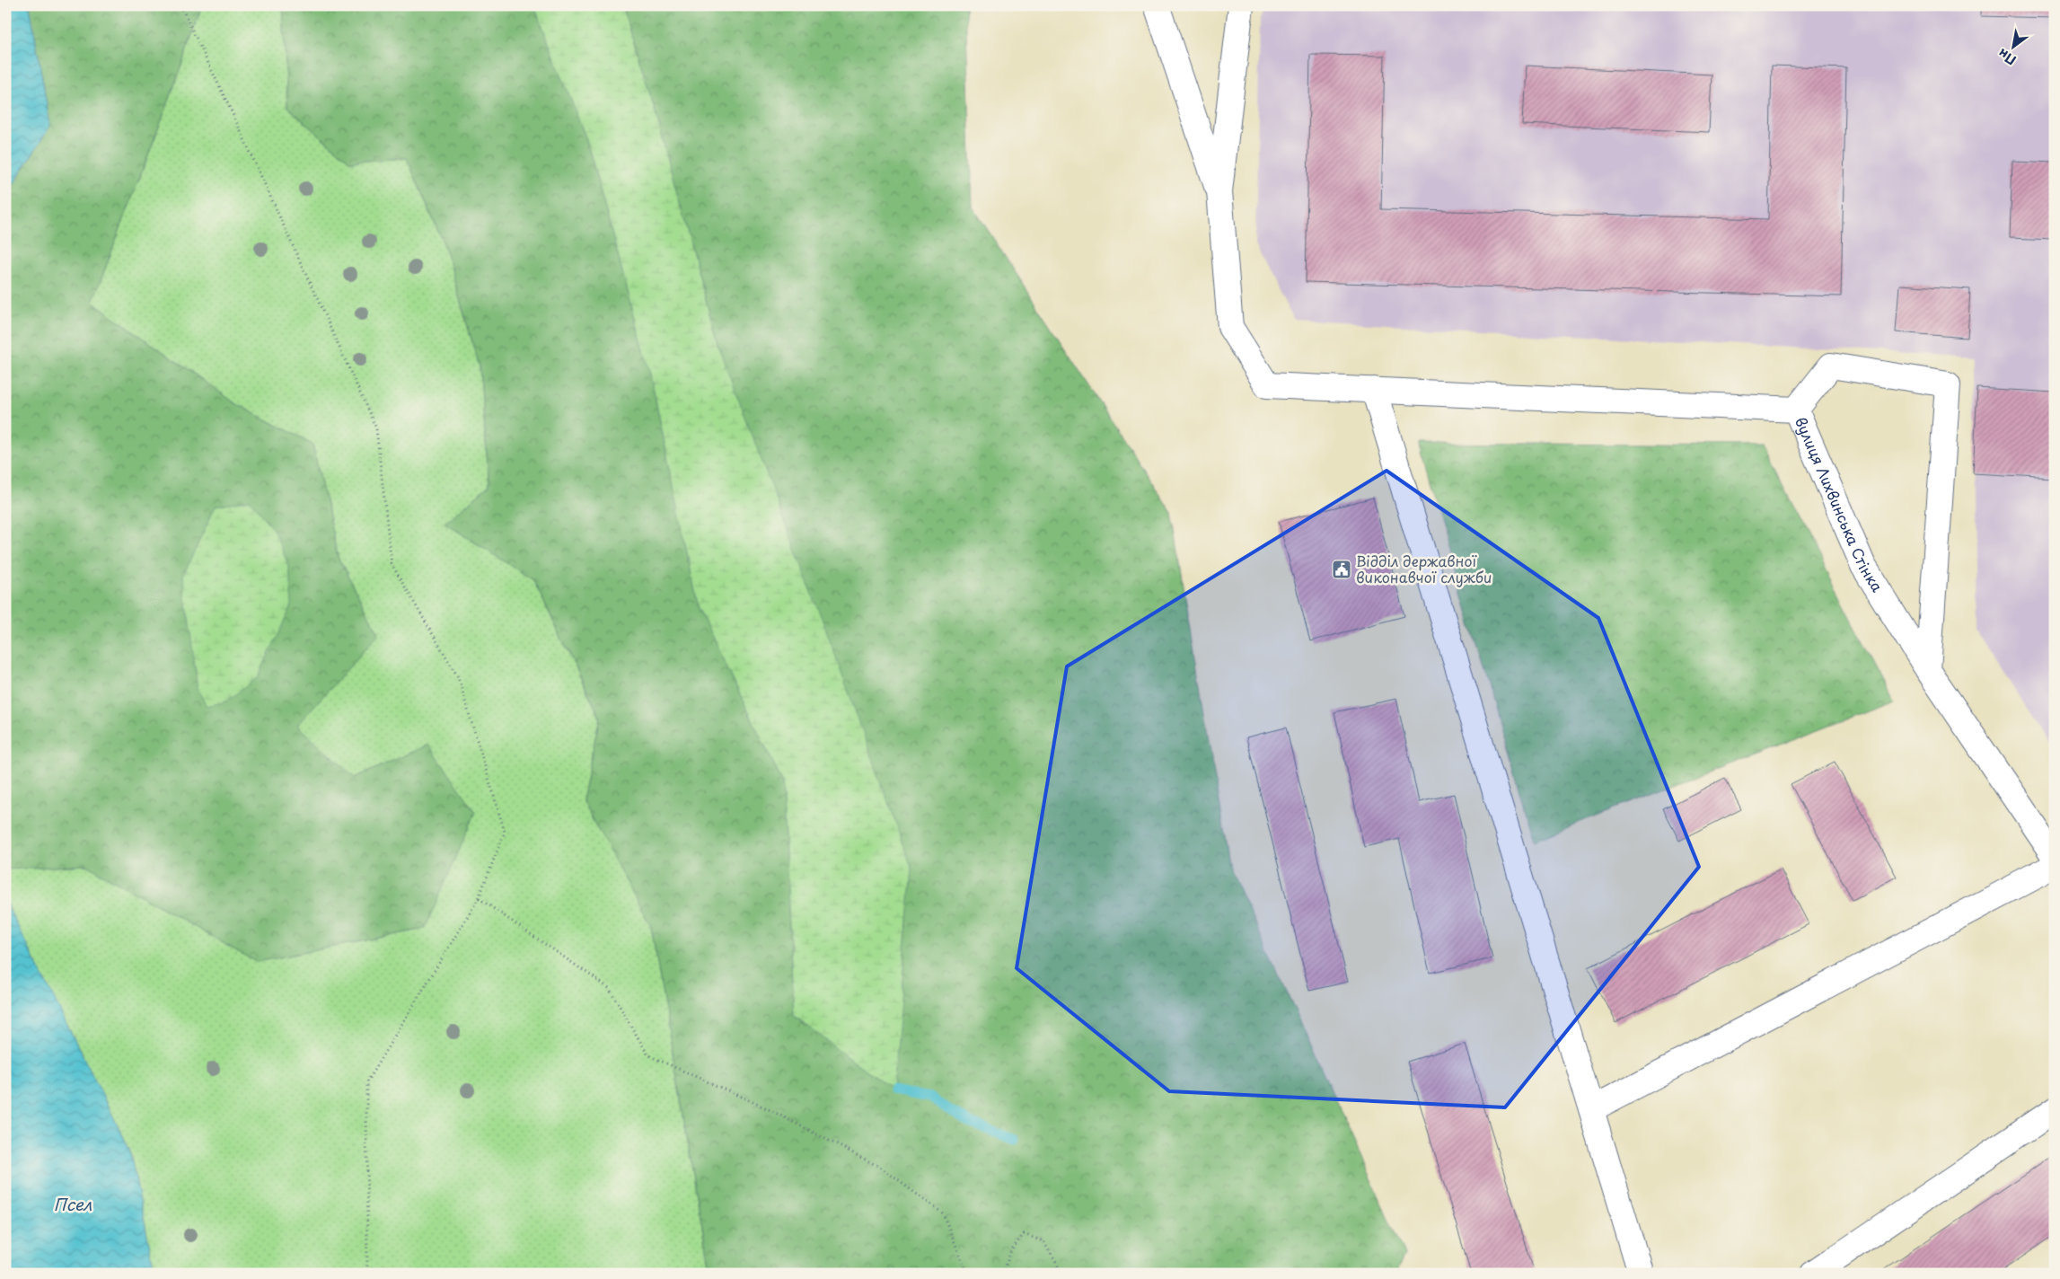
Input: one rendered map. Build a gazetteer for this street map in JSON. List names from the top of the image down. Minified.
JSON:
{"streets":{"street":["вулиця Лихвинська Стінка"]},"water":["Псел"],"places":{"public building":["Відділ державної виконавчої служби"]},"north":"bottom left"}
